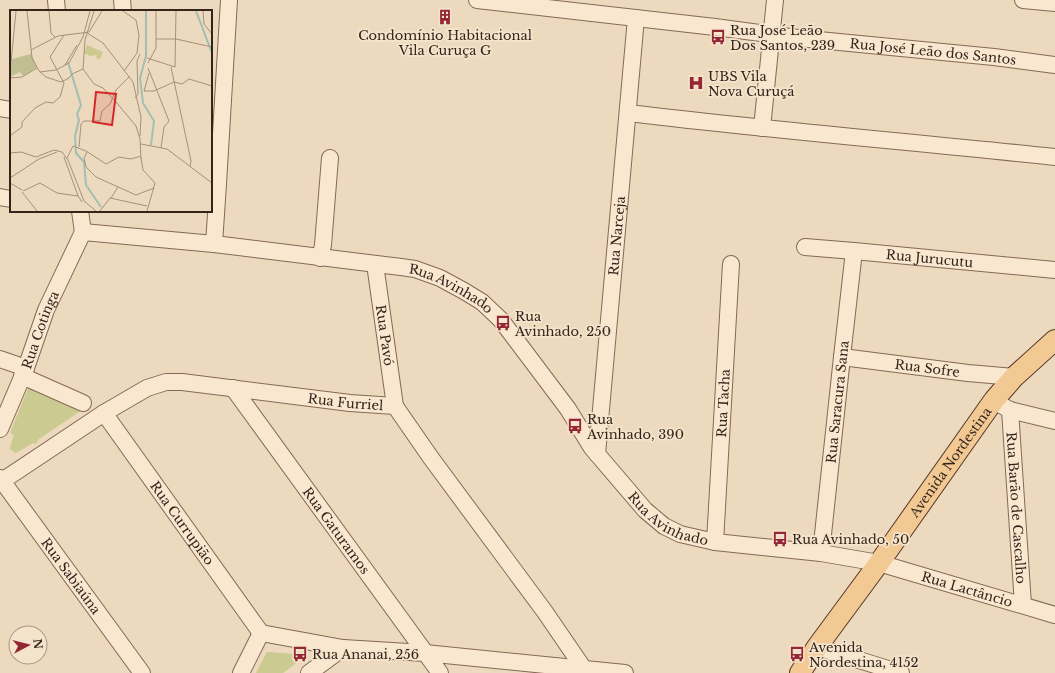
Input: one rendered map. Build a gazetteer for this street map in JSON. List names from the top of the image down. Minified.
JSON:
{"streets":{"main road":["Avenida Nordestina"],"street":["Rua José Leão dos Santos","Rua Narceja","Rua Jurucutu","Rua Avinhado","Rua Cotinga","Rua Pavó","Rua Sofre","Rua Furriel","Rua Saracura Sana","Rua Tacha","Rua Barão de Cascalho","Rua Currupião","Rua Gaturamos","Rua Sabiaúna","Rua Lactâncio"]},"crossings":[["Rua José Leão dos Santos","Rua Narceja"],["Rua Narceja","Rua Avinhado"],["Rua Jurucutu","Rua Saracura Sana"],["Rua Avinhado","Rua Cotinga"],["Rua Avinhado","Rua Pavó"],["Rua Avinhado","Rua Saracura Sana"],["Rua Avinhado","Rua Tacha"],["Rua Avinhado","Avenida Nordestina"],["Rua Avinhado","Rua Lactâncio"],["Rua Pavó","Rua Furriel"],["Rua Sofre","Rua Saracura Sana"],["Rua Sofre","Avenida Nordestina"],["Rua Furriel","Rua Currupião"],["Rua Furriel","Rua Gaturamos"],["Rua Furriel","Rua Sabiaúna"],["Avenida Nordestina","Rua Barão de Cascalho"],["Avenida Nordestina","Rua Lactâncio"],["Rua Barão de Cascalho","Rua Lactâncio"]],"places":{"building":["Condomínio Habitacional Vila Curuça G"],"bus stop":["Rua José Leão Dos Santos, 239","Rua Avinhado, 250","Rua Avinhado, 390","Rua Avinhado, 50","Rua Ananai, 256","Avenida Nordestina, 4152"],"hospital":["UBS Vila Nova Curuçá"]},"north":"right"}
